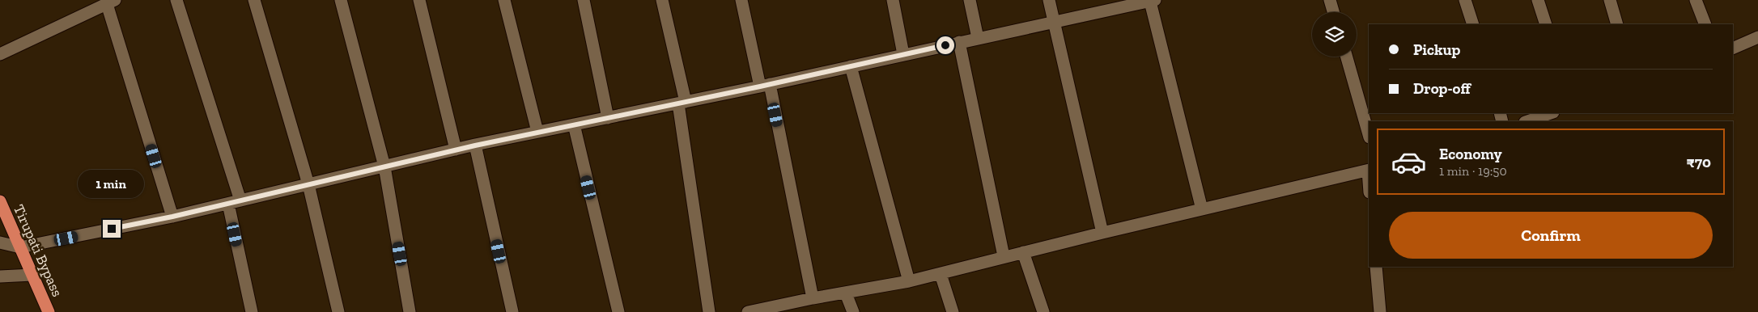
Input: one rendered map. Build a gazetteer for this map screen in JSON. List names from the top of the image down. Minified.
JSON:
{"streets":{"highway":["Tirupati Bypass"]},"page":{"banner":["Pickup","Drop-off"],"list":[{"name":"Economy","note":"1 min · 19:50","value":"₹70"}],"bubble":"1 min","buttons":"Confirm"}}
